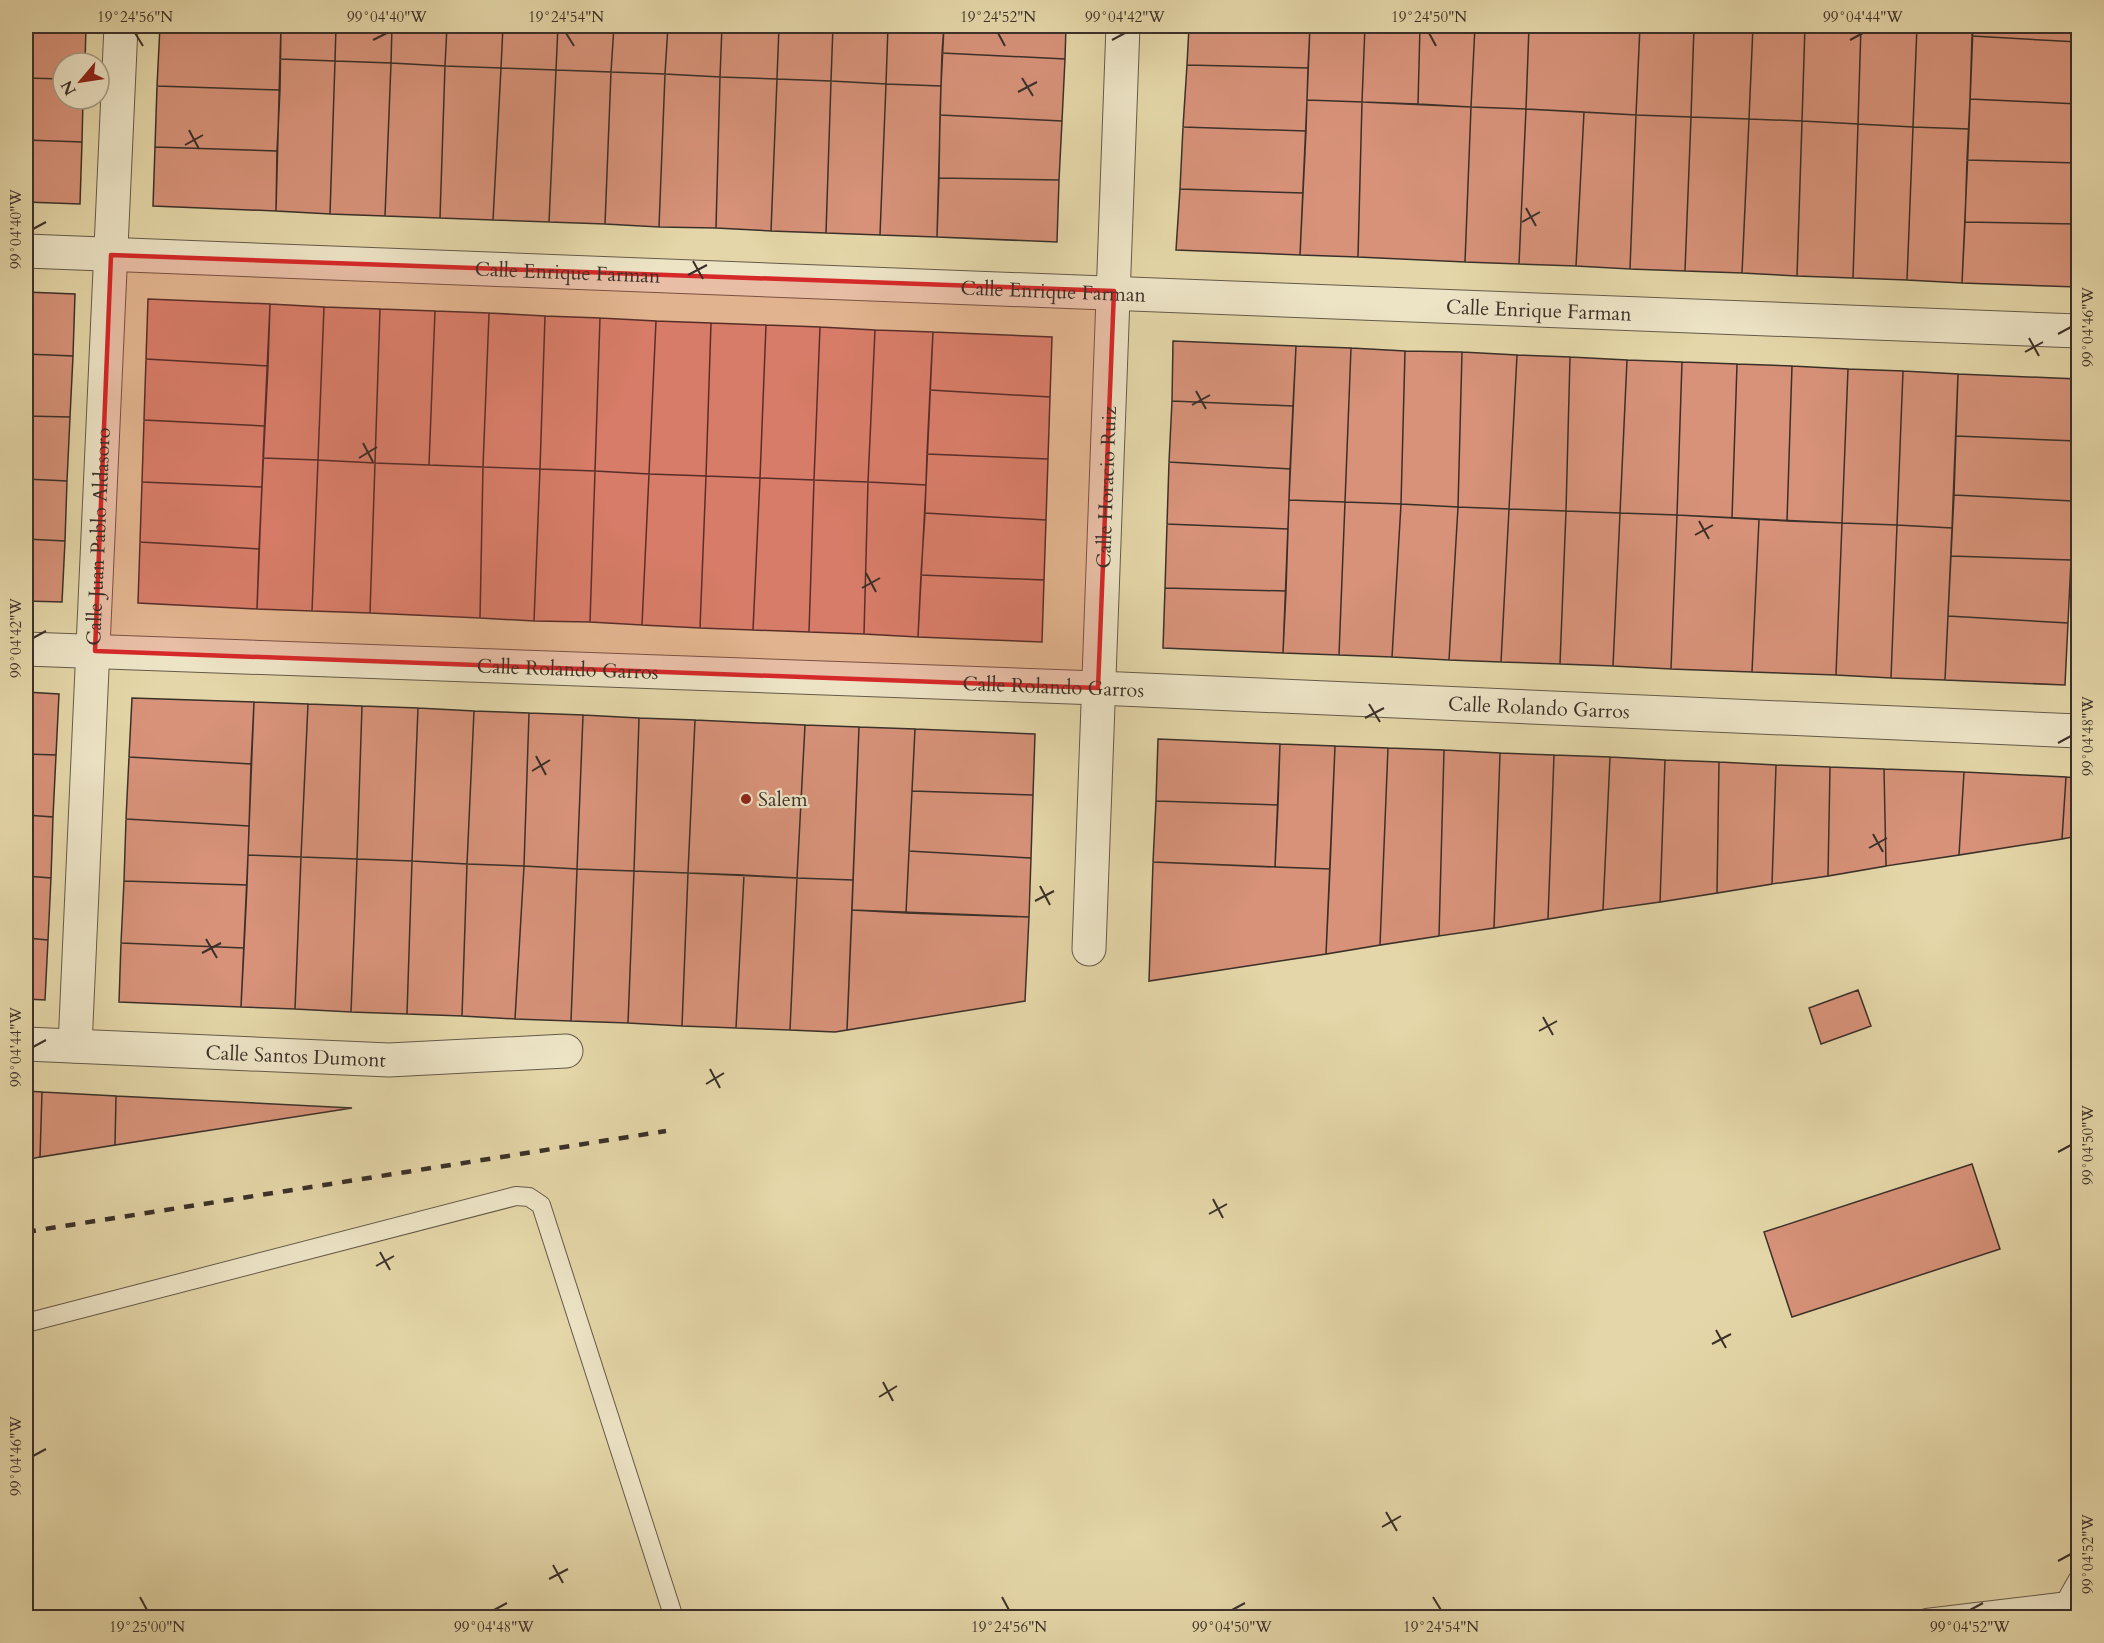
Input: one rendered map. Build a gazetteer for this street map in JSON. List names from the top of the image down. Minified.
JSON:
{"streets":{"street":["Calle Enrique Farman","Calle Horacio Ruiz","Calle Juan Pablo Aldasoro","Calle Rolando Garros","Calle Santos Dumont"]},"crossings":[["Calle Enrique Farman","Calle Horacio Ruiz"],["Calle Enrique Farman","Calle Juan Pablo Aldasoro"],["Calle Horacio Ruiz","Calle Rolando Garros"],["Calle Juan Pablo Aldasoro","Calle Rolando Garros"],["Calle Juan Pablo Aldasoro","Calle Santos Dumont"]],"places":["Salem"],"north":"bottom left","coordinates":["19°24'56\"N","99°04'40\"W","19°24'54\"N","19°24'52\"N","99°04'42\"W","19°24'50\"N","99°04'44\"W","99°04'46\"W","99°04'48\"W","99°04'50\"W","99°04'52\"W","19°25'00\"N"]}
